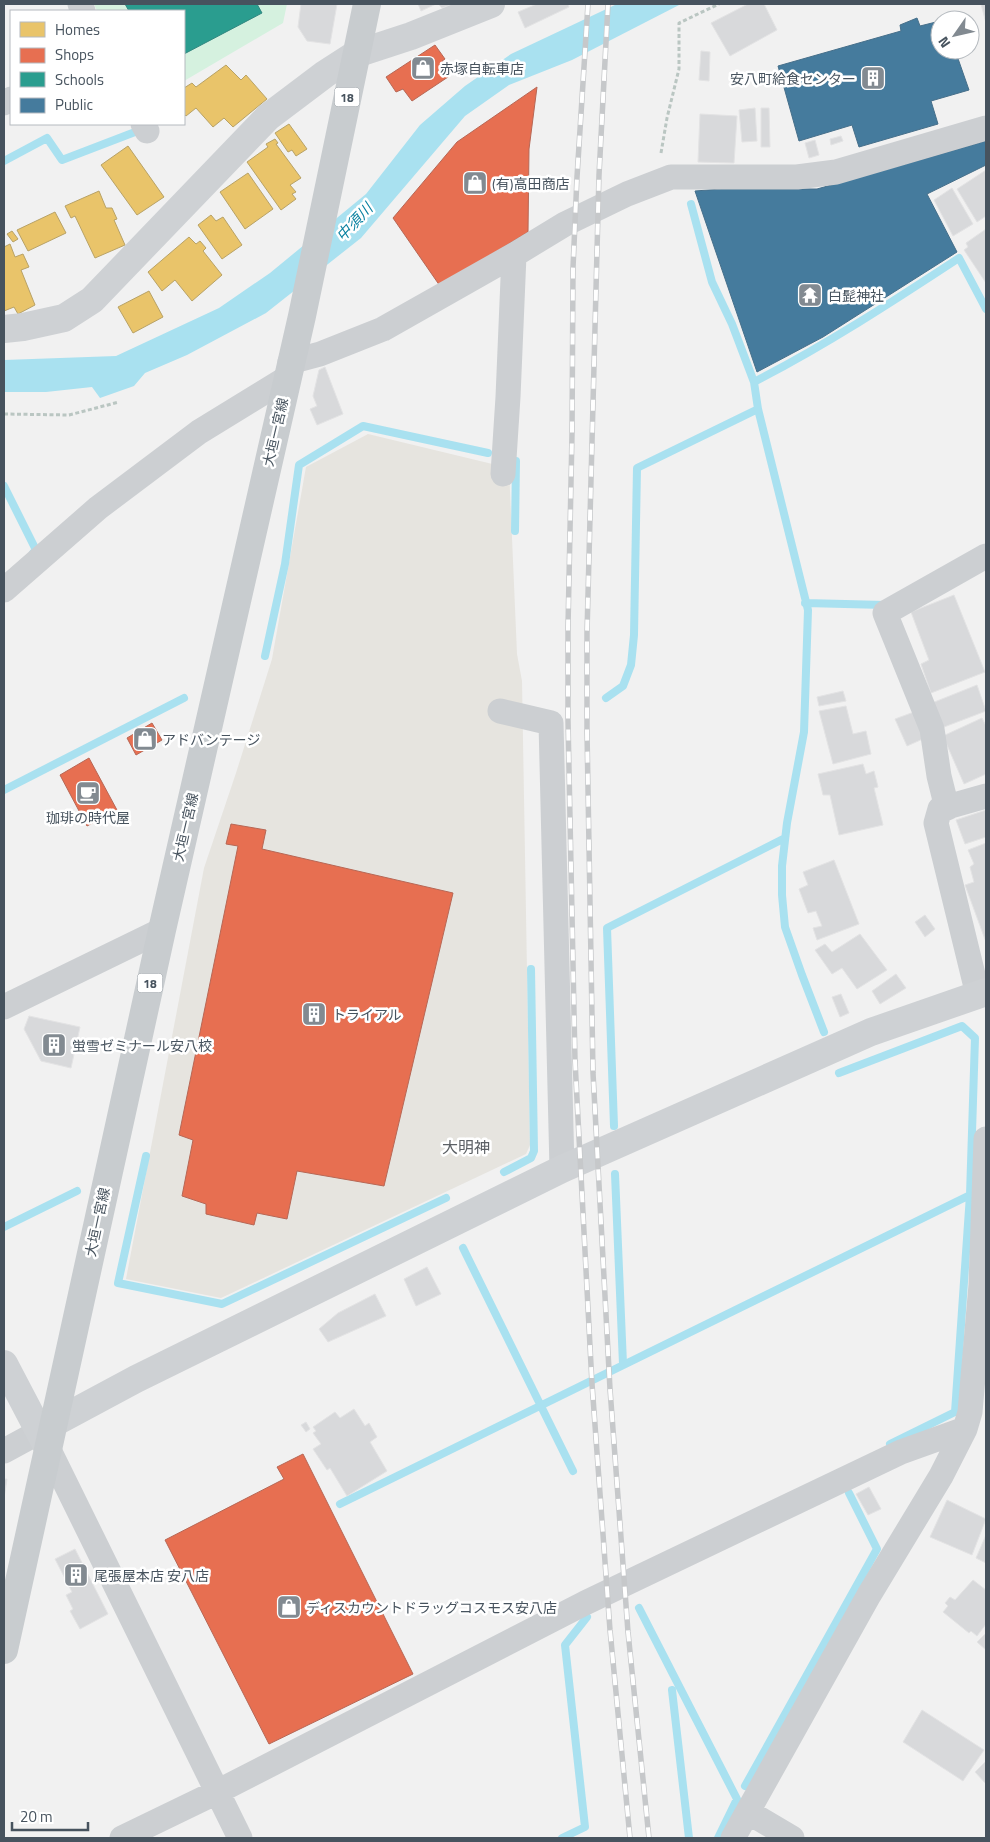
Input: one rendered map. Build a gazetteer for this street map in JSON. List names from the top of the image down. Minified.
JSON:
{"streets":{"main road":["18","大垣一宮線"]},"districts":["大明神"],"water":["中須川"],"places":{"shop":["赤塚自転車店","(有)高田商店","アドバンテージ","ディスカウントドラッグコスモス安八店"],"building":["安八町給食センター","トライアル","蛍雪ゼミナール安八校","尾張屋本店 安八店"],"temple":["白髭神社"],"cafe":["珈琲の時代屋"]},"legend":["Homes","Shops","Schools","Public"],"scale_bar":"20 m","north":"bottom left"}
